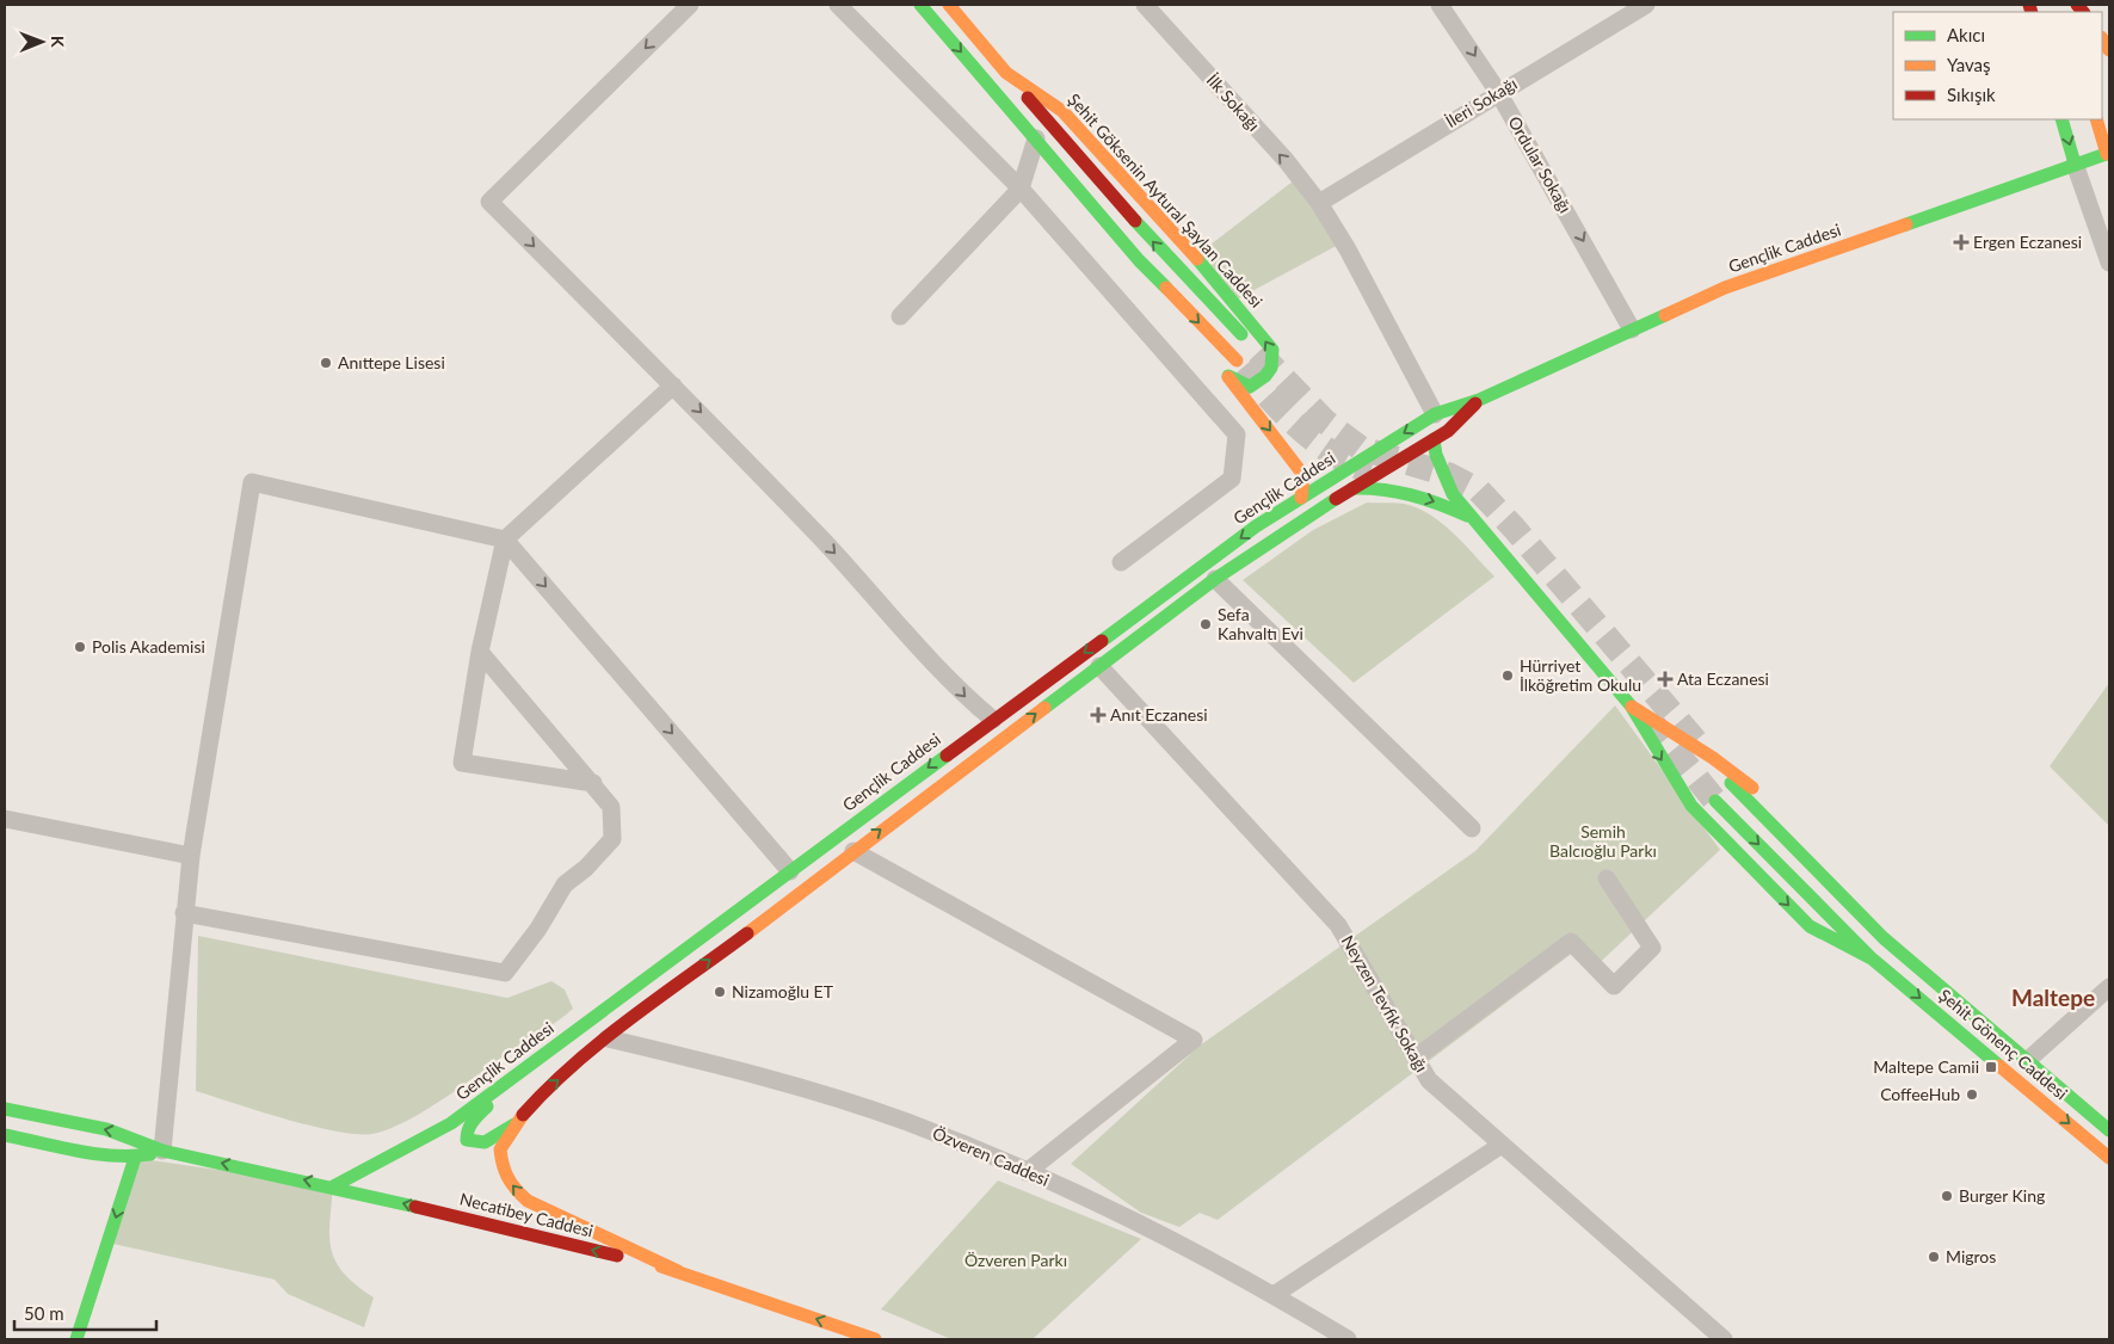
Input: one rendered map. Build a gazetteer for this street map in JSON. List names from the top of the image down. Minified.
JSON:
{"streets":{"main road":["Şehit Göksenin Aytural Şaylan Caddesi","Gençlik Caddesi","Şehit Gönenç Caddesi","Necatibey Caddesi"],"street":["İlk Sokağı","İleri Sokağı","Ordular Sokağı","Neyzen Tevfik Sokağı","Özveren Caddesi"]},"crossings":[["İlk Sokağı","İleri Sokağı"],["İlk Sokağı","Gençlik Caddesi"],["İleri Sokağı","Ordular Sokağı"],["Ordular Sokağı","Gençlik Caddesi"],["Şehit Göksenin Aytural Şaylan Caddesi","Gençlik Caddesi"],["Gençlik Caddesi","Neyzen Tevfik Sokağı"],["Gençlik Caddesi","Özveren Caddesi"],["Gençlik Caddesi","Necatibey Caddesi"]],"one_way":["İlk Sokağı","Ordular Sokağı","Necatibey Caddesi"],"districts":["Maltepe"],"parks":["Semih Balcıoğlu Parkı","Özveren Parkı"],"places":{"health":["Ergen Eczanesi","Ata Eczanesi","Anıt Eczanesi"],"other":["Anıttepe Lisesi","Sefa Kahvaltı Evi","Polis Akademisi","Hürriyet İlköğretim Okulu","Nizamoğlu ET","CoffeeHub","Burger King","Migros"],"transit":["Maltepe Camii"]},"legend":["Akıcı","Yavaş","Sıkışık"],"scale_bar":"50 m","north":"right"}
